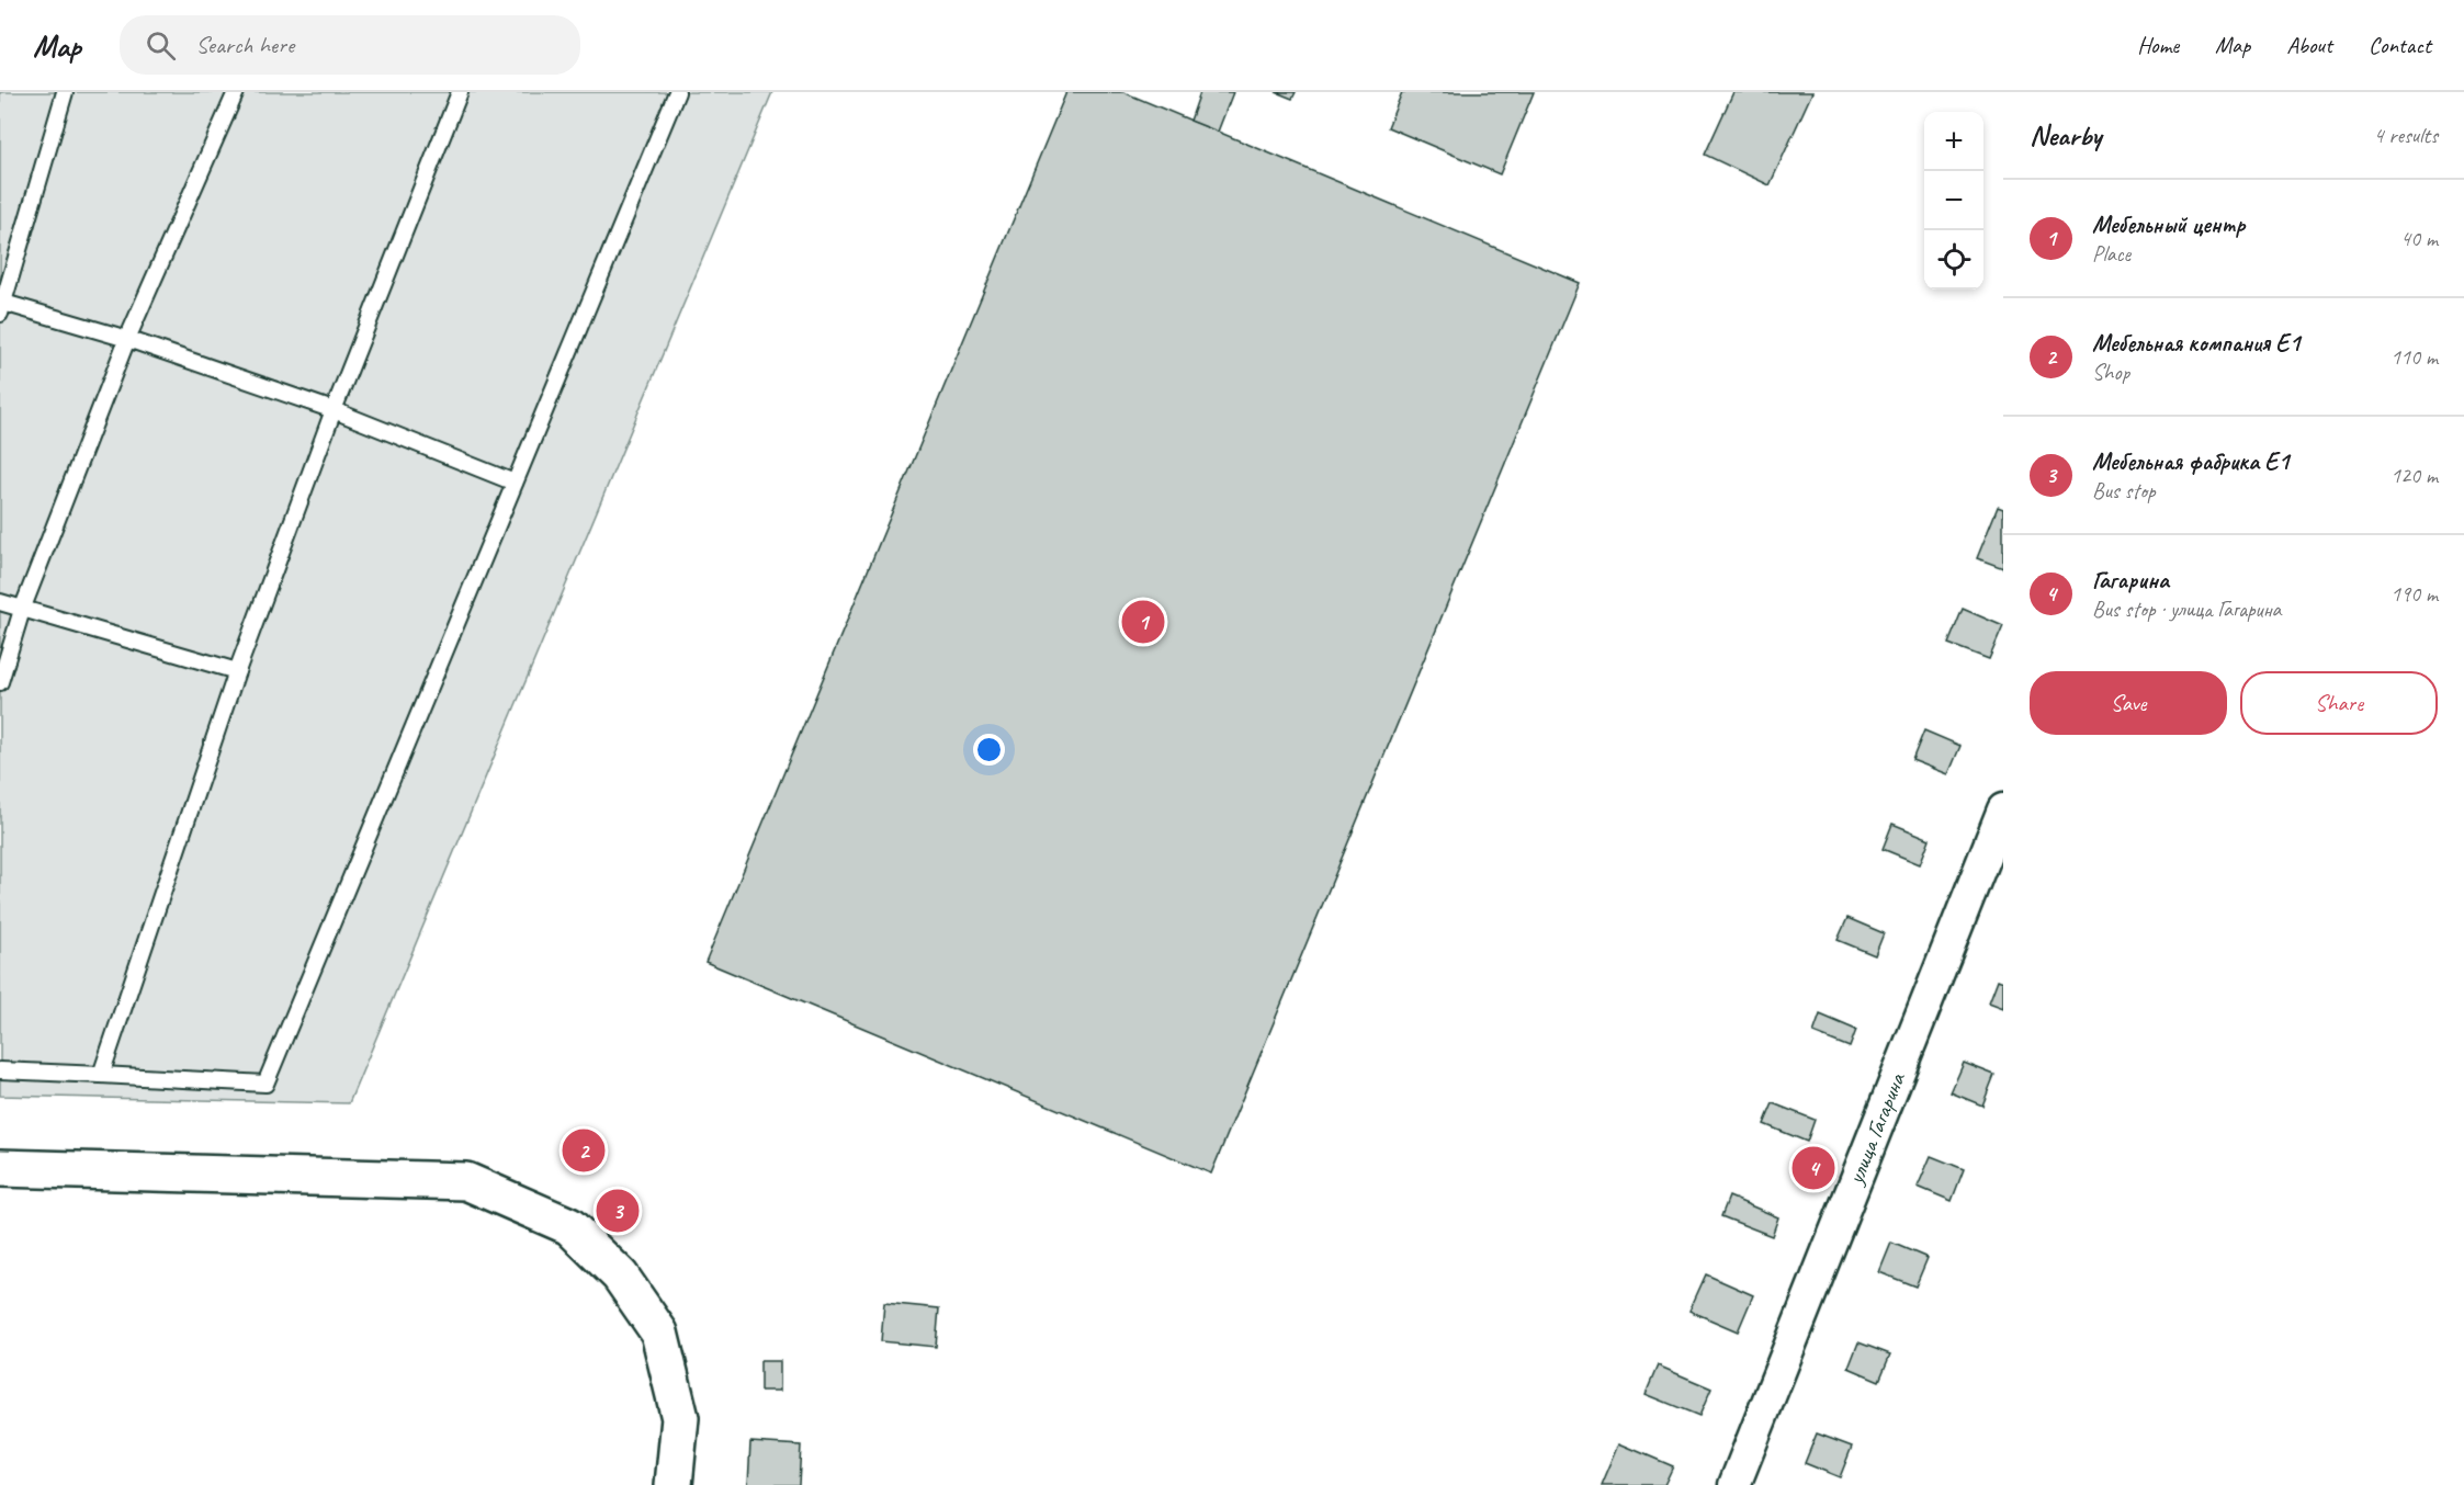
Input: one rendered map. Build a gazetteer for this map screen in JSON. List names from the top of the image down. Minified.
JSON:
{"streets":{"street":["улица Гагарина"]},"page":{"header":"Map","search":"Search here","nav":["Home","Map","About","Contact"],"heading":["Nearby","4 results"],"map_buttons":["+","−"],"list":[{"mark":"1","name":"Мебельный центр","note":"Place","value":"40 m"},{"mark":"2","name":"Мебельная компания Е1","note":"Shop","value":"110 m"},{"mark":"3","name":"Мебельная фабрика Е1","note":"Bus stop","value":"120 m"},{"mark":"4","name":"Гагарина","note":"Bus stop · улица Гагарина","value":"190 m"}],"pins":["1","2","4","3"],"buttons":["Save","Share"]}}
